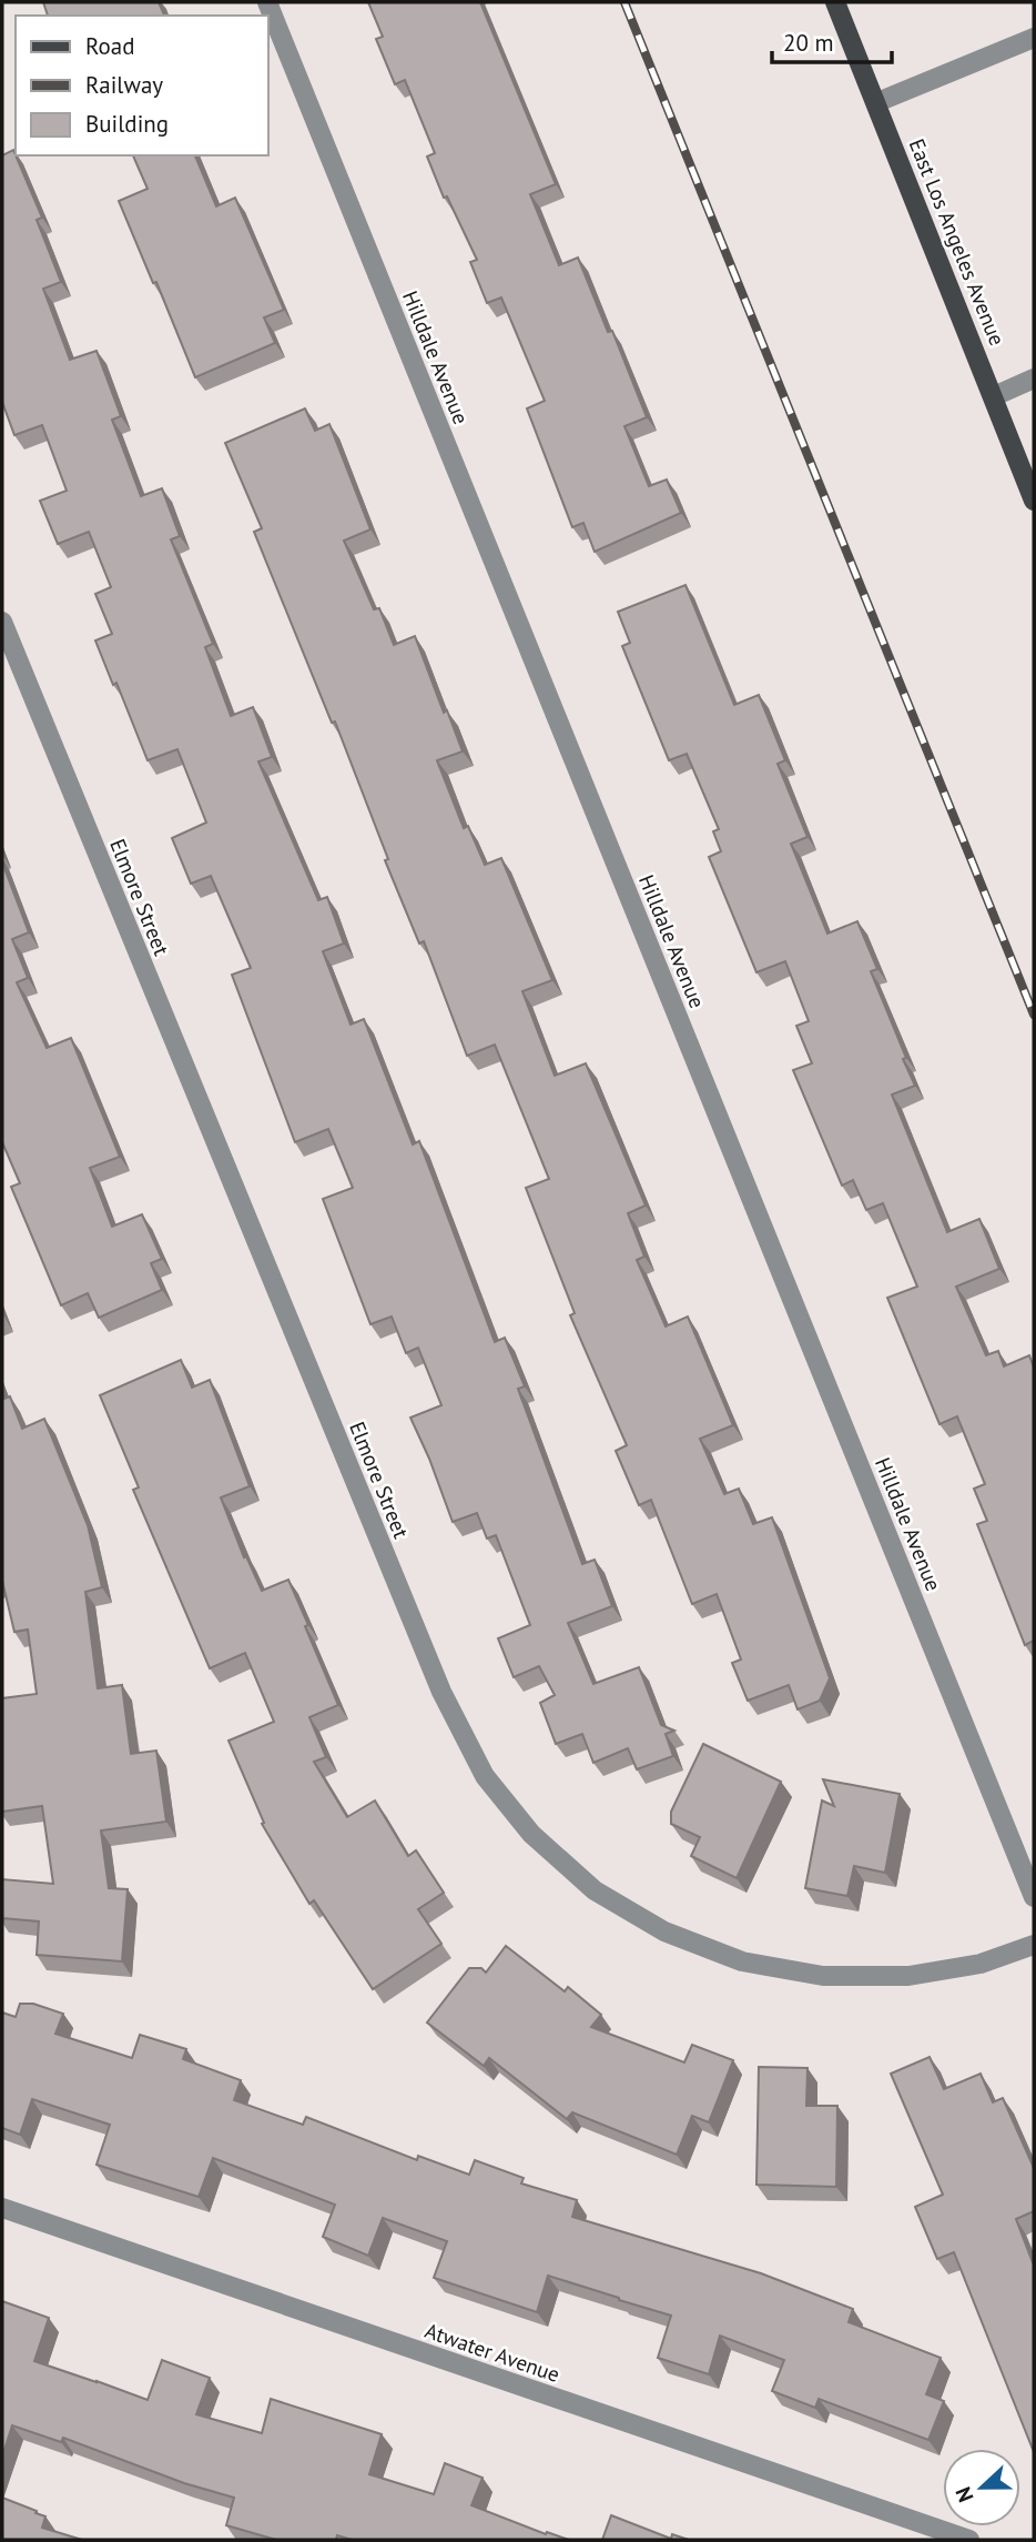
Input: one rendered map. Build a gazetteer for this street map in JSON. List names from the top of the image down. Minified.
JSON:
{"streets":{"main road":["East Los Angeles Avenue"],"street":["Hilldale Avenue","Elmore Street","Atwater Avenue"]},"legend":["Road","Railway","Building"],"scale_bar":"20 m","north":"left"}
